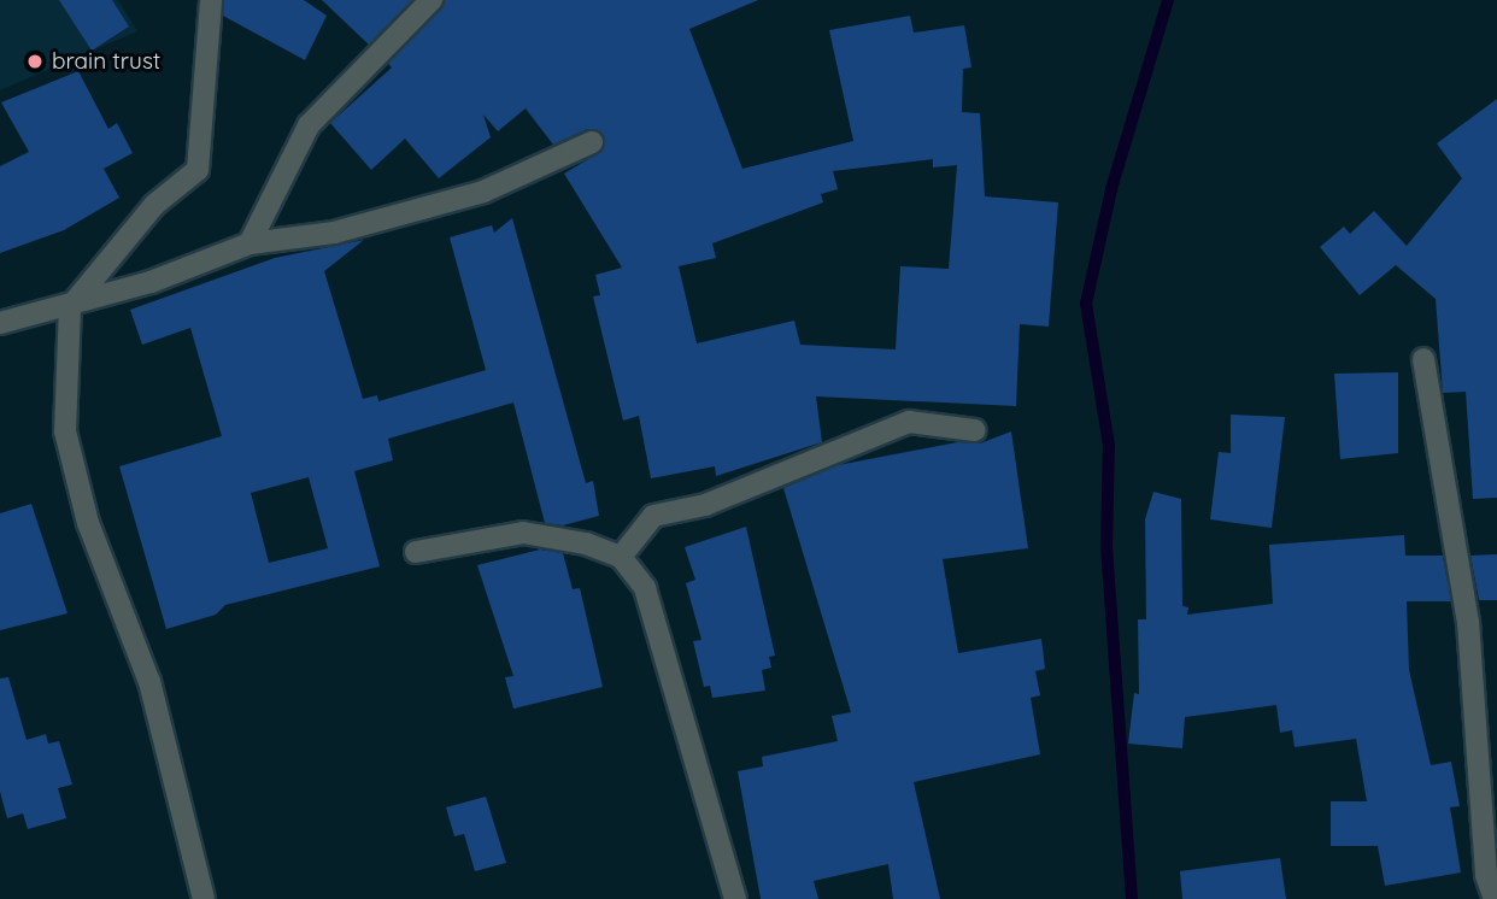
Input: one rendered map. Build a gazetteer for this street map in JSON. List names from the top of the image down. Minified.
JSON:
{"places":["brain trust"]}
